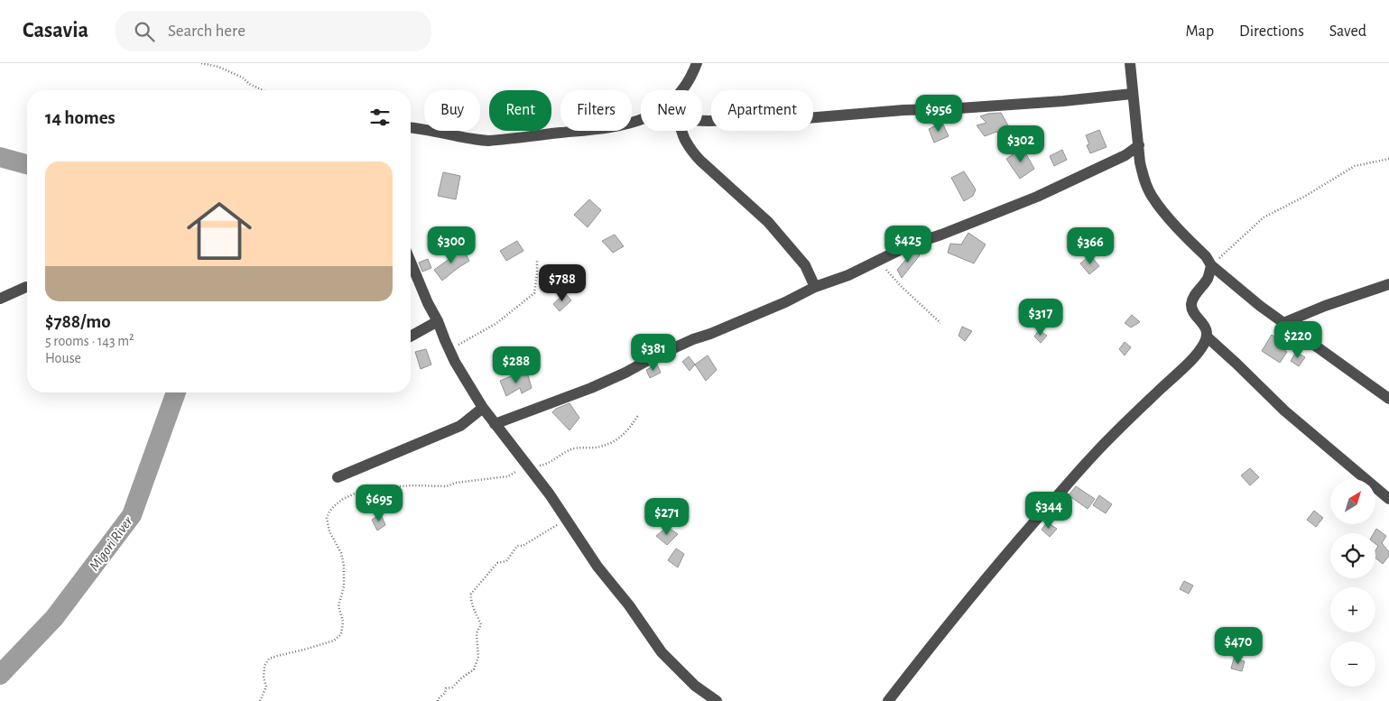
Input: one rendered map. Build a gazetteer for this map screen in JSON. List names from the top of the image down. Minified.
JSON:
{"water":["Migori River"],"north":"top right","page":{"header":"Casavia","search":"Search here","nav":["Map","Directions","Saved"],"chip":["Buy","Rent","Filters","New","Apartment"],"heading":"14 homes","price":["$956","$302","$425","$300","$366","$788","$317","$220","$381","$288","$695","$344","$271","$470"],"list":[{"name":"$788/mo","note":"5 rooms · 143 m² · House"}],"map_buttons":["+","−"]}}
